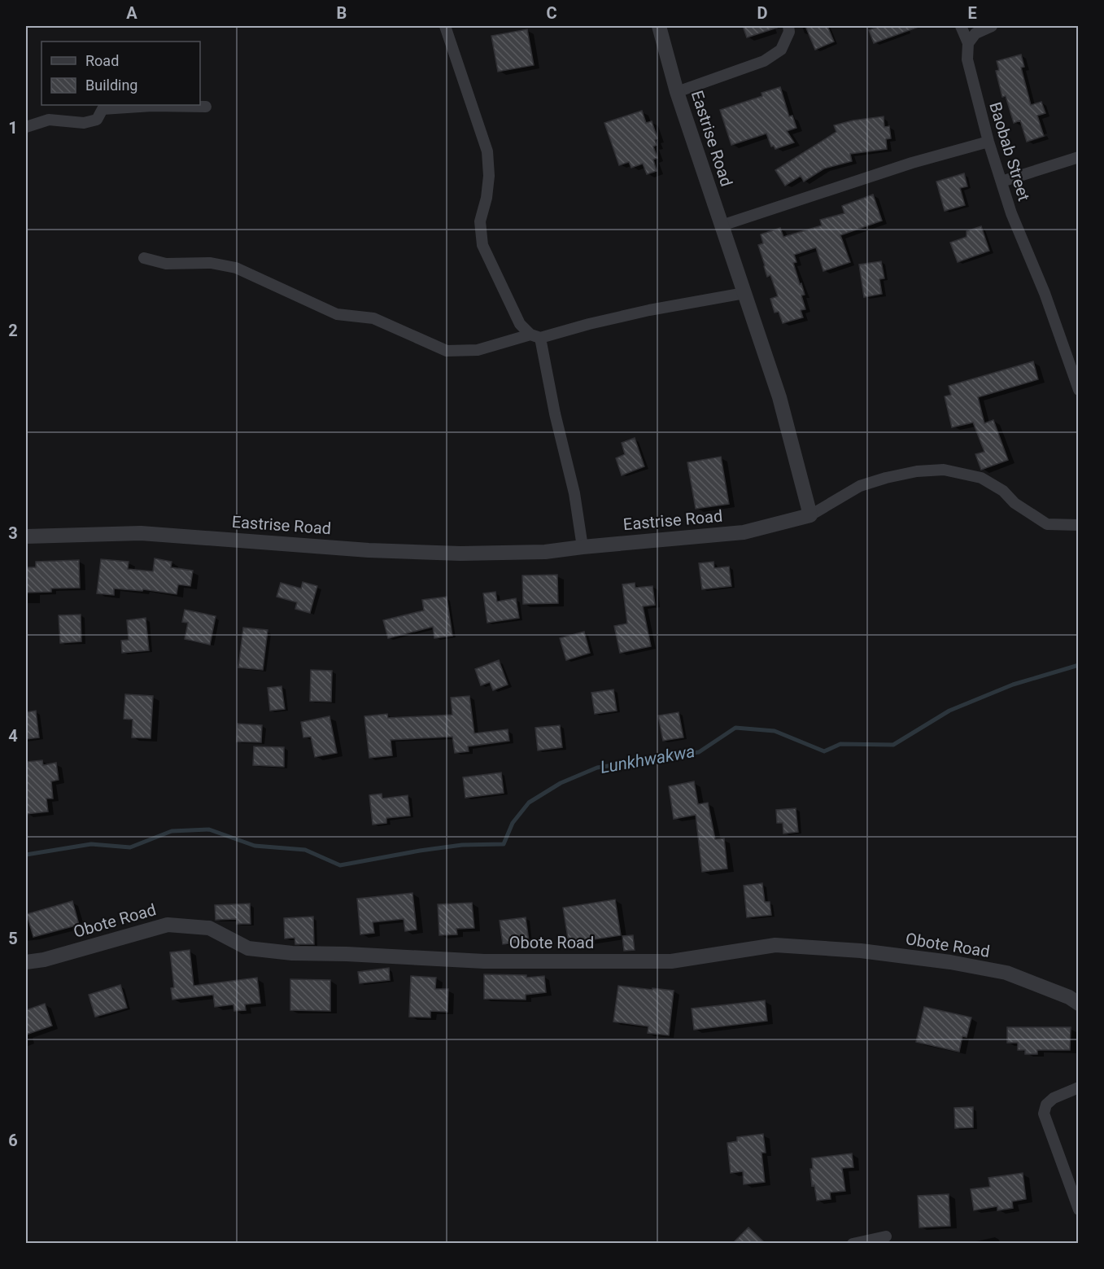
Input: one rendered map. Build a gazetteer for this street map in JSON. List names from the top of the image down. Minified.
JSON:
{"streets":{"street":["Eastrise Road","Baobab Street","Obote Road"]},"water":["Lunkhwakwa"],"legend":["Road","Building"],"grid":{"columns":["A","B","C","D","E"],"rows":["1","2","3","4","5","6"]}}
